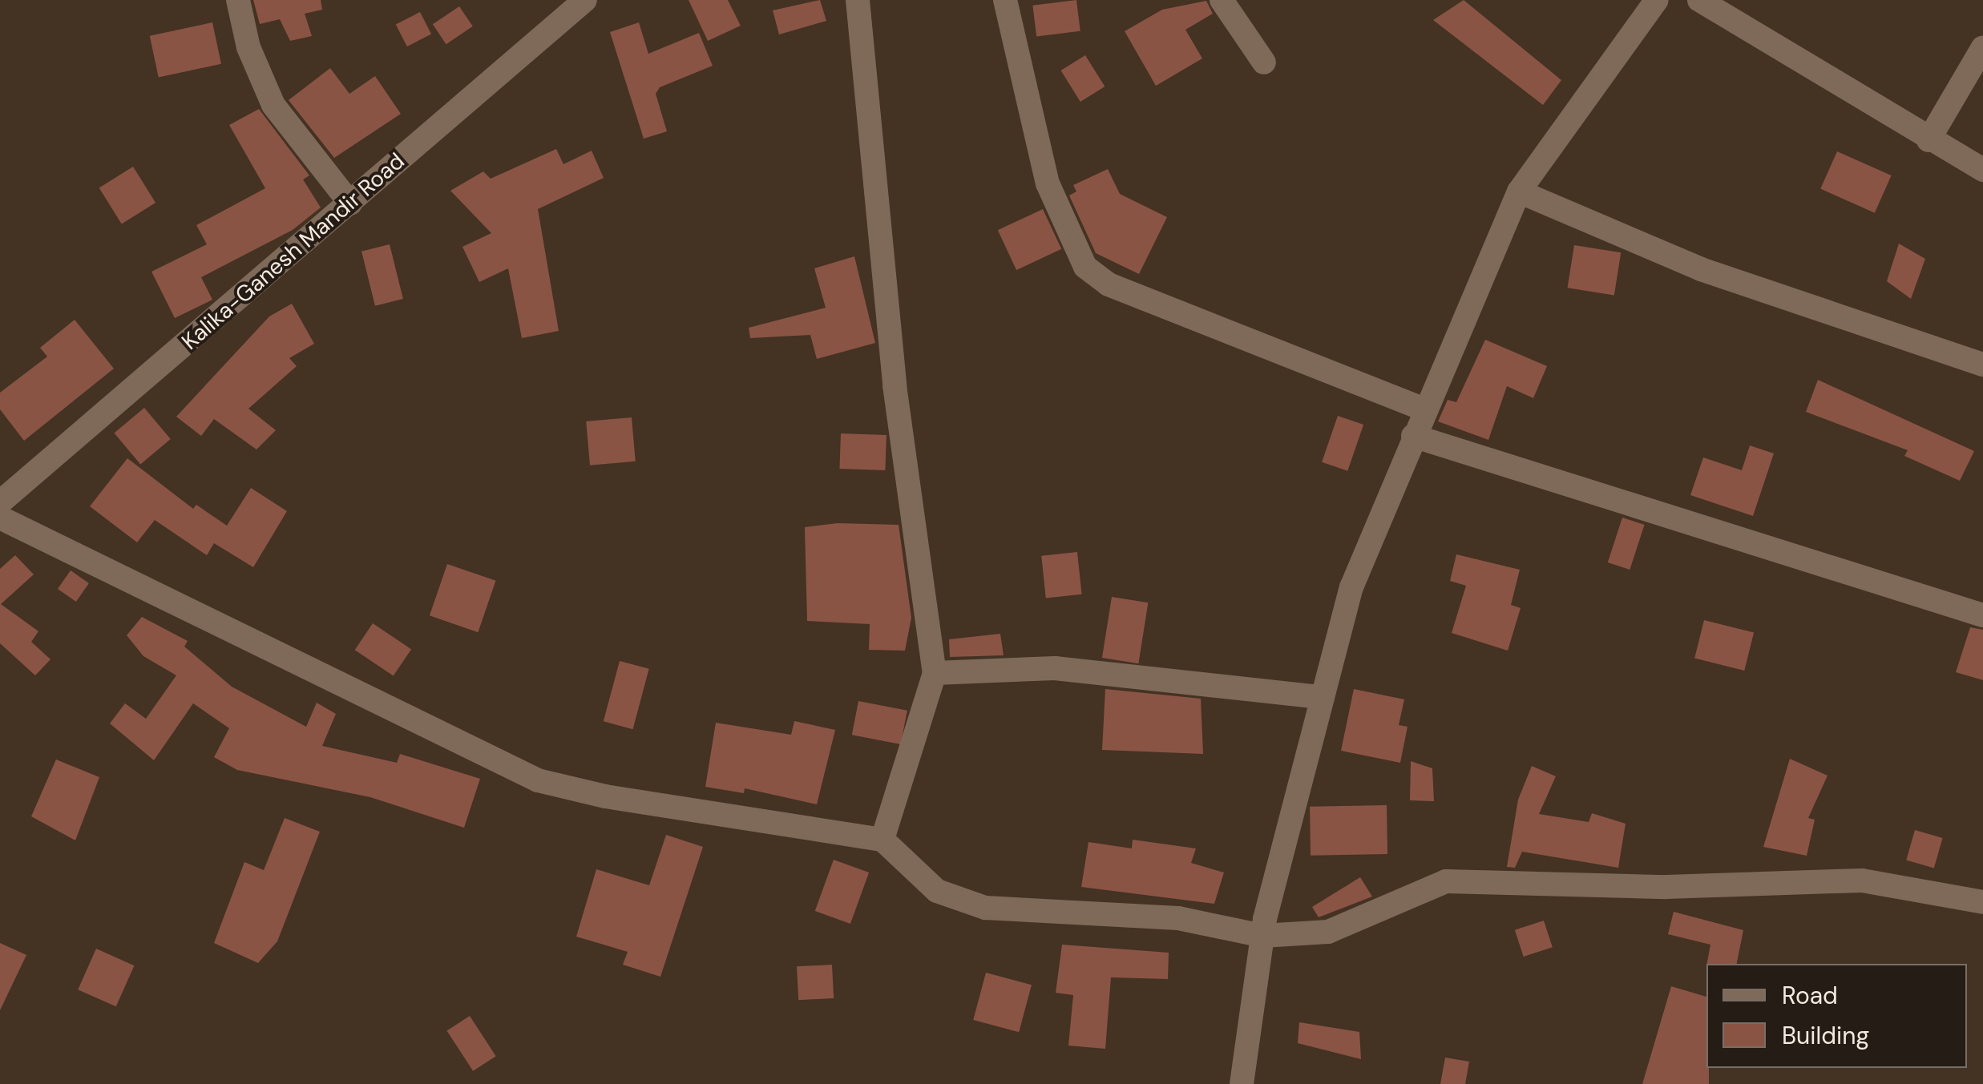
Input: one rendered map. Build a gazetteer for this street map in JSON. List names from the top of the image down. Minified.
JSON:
{"streets":{"street":["Kalika-Ganesh Mandir Road"]},"legend":["Road","Building"]}
